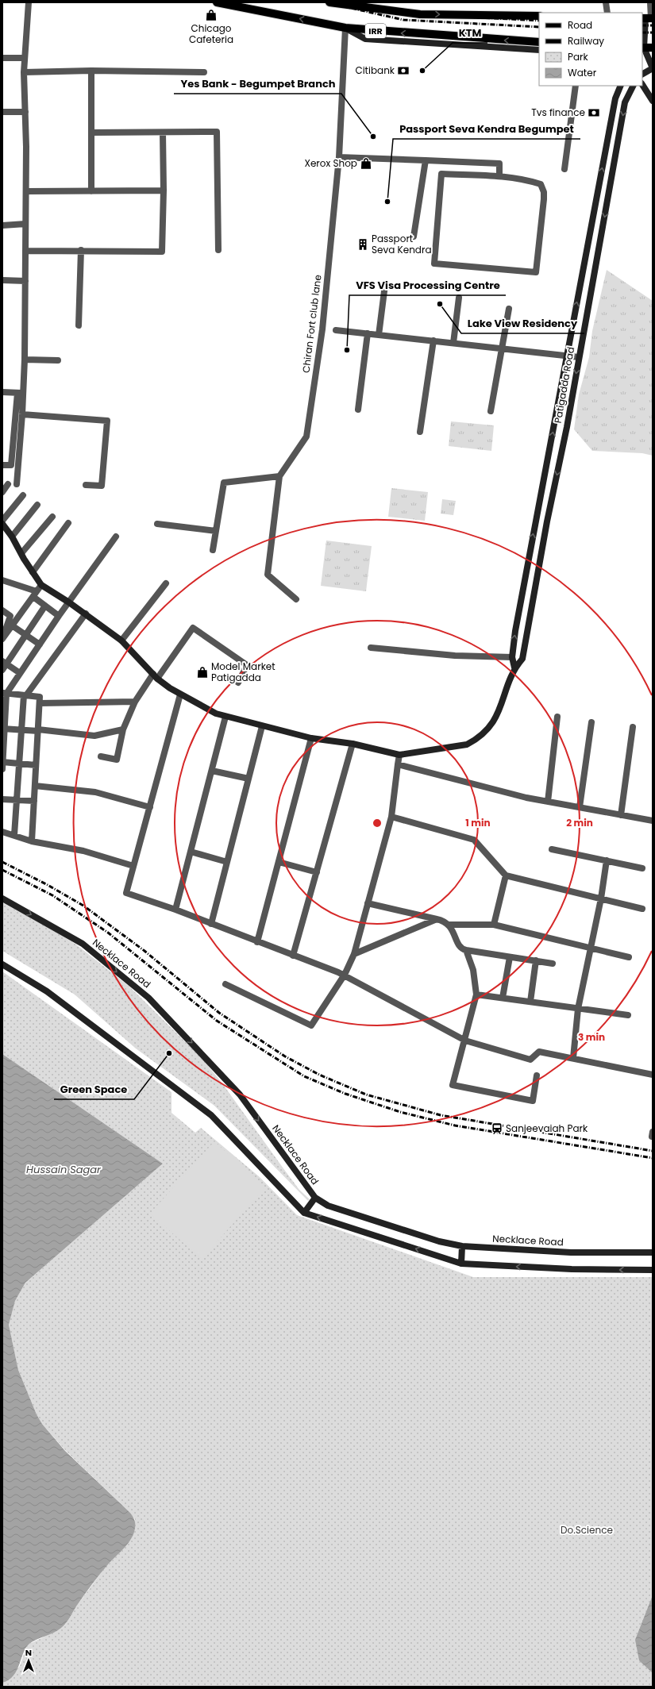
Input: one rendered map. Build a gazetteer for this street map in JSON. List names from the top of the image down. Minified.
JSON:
{"streets":{"main road":["IRR"],"street":["Chiran Fort club lane","Patigadda Road","Necklace Road"]},"crossings":[["IRR","Chiran Fort club lane"]],"water":["Hussain Sagar"],"parks":["Do.Science"],"places":{"shop":["Chicago Cafeteria","Xerox Shop","Model Market Patigadda"],"bank":["Citibank","Tvs finance"],"other":["KTM","Yes Bank - Begumpet Branch","Passport Seva Kendra Begumpet","Lake View Residency","VFS Visa Processing Centre","Green Space"],"building":["Passport Seva Kendra"],"station":["Sanjeevaiah Park"]},"legend":["Road","Railway","Park","Water"],"north":"top","rings":["1 min","2 min","3 min"]}
